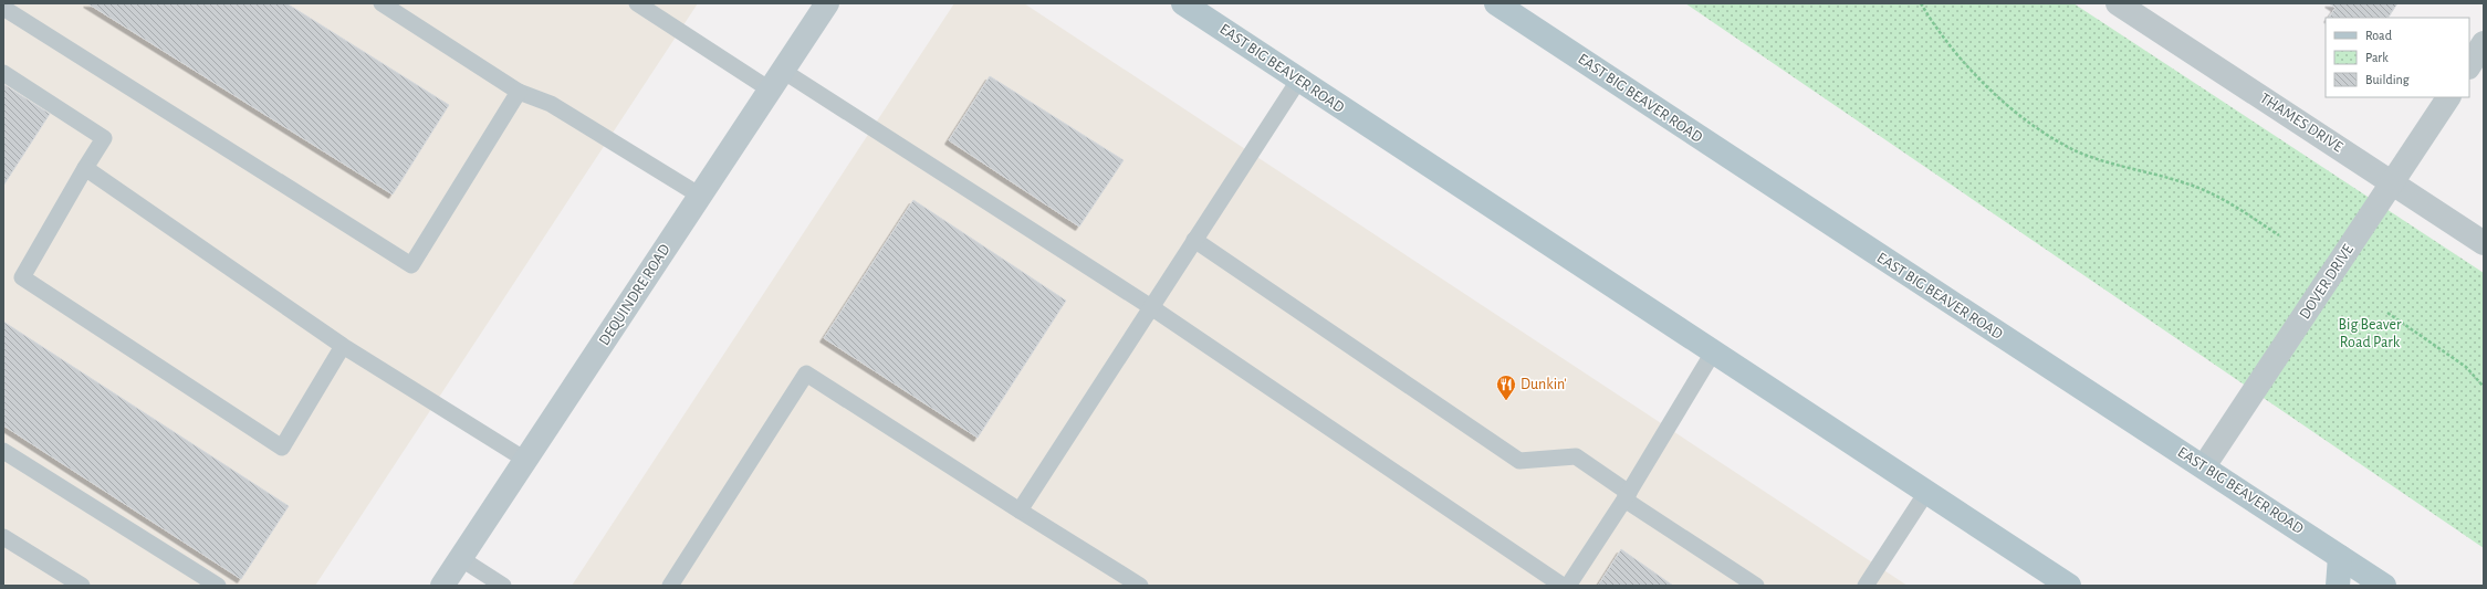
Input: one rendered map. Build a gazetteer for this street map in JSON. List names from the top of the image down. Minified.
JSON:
{"streets":{"main road":["EAST BIG BEAVER ROAD","DEQUINDRE ROAD"],"street":["THAMES DRIVE","DOVER DRIVE"]},"crossings":[["EAST BIG BEAVER ROAD","DOVER DRIVE"],["THAMES DRIVE","DOVER DRIVE"]],"parks":["Big Beaver Road Park"],"places":{"restaurant":["Dunkin'"]},"legend":["Road","Park","Building"]}
